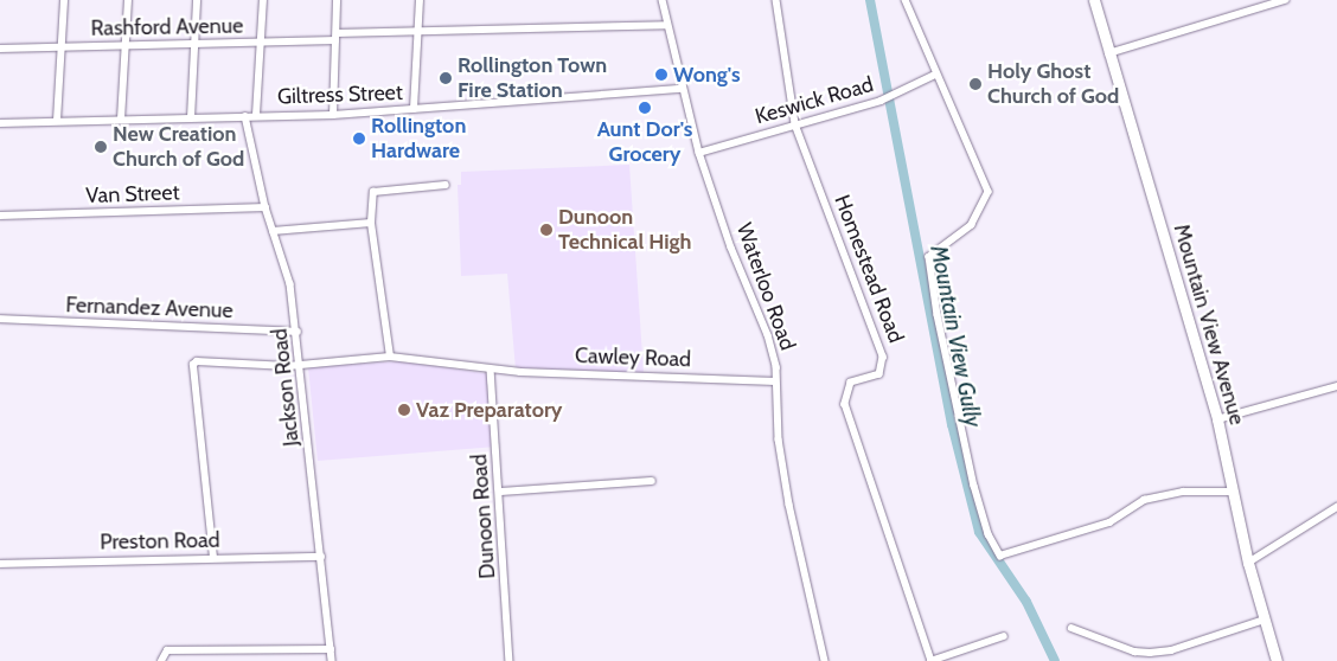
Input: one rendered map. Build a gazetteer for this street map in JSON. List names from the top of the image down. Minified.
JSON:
{"streets":{"main road":["Mountain View Avenue"],"street":["Rashford Avenue","Giltress Street","Keswick Road","Van Street","Homestead Road","Waterloo Road","Fernandez Avenue","Cawley Road","Jackson Road","Dunoon Road","Preston Road"]},"crossings":[["Rashford Avenue","Waterloo Road"],["Giltress Street","Waterloo Road"],["Giltress Street","Jackson Road"],["Keswick Road","Homestead Road"],["Keswick Road","Waterloo Road"],["Van Street","Jackson Road"],["Waterloo Road","Cawley Road"],["Fernandez Avenue","Jackson Road"],["Cawley Road","Jackson Road"],["Cawley Road","Dunoon Road"],["Cawley Road","Preston Road"],["Jackson Road","Preston Road"]],"water":["Mountain View Gully"],"places":["Wong's","Rollington Town Fire Station","Holy Ghost Church of God","Aunt Dor's Grocery","Rollington Hardware","New Creation Church of God","Dunoon Technical High","Vaz Preparatory"]}
